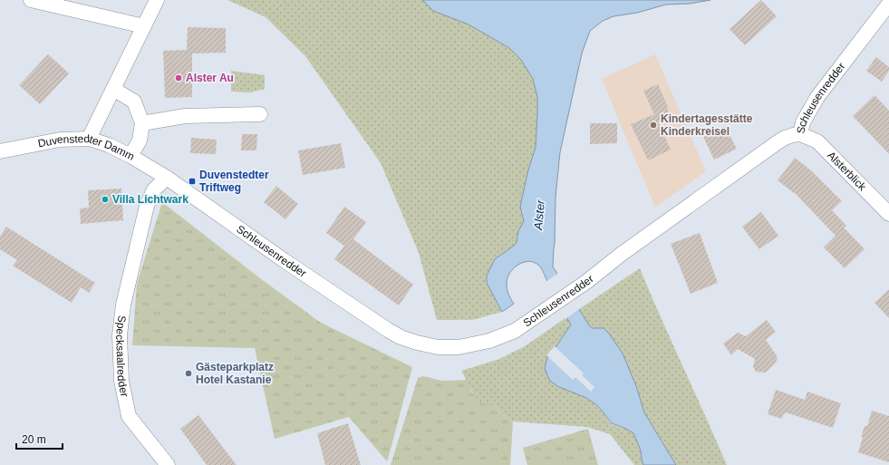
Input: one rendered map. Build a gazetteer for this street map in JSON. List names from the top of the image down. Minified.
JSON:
{"streets":{"street":["Schleusenredder","Duvenstedter Damm","Alsterblick","Specksaalredder"]},"crossings":[["Schleusenredder","Duvenstedter Damm"],["Schleusenredder","Alsterblick"],["Schleusenredder","Specksaalredder"],["Duvenstedter Damm","Specksaalredder"]],"water":["Alster"],"places":{"other":["Alster Au","Kindertagesstätte Kinderkreisel","Villa Lichtwark","Gästeparkplatz Hotel Kastanie"],"transit":["Duvenstedter Triftweg"]},"scale_bar":"20 m"}
